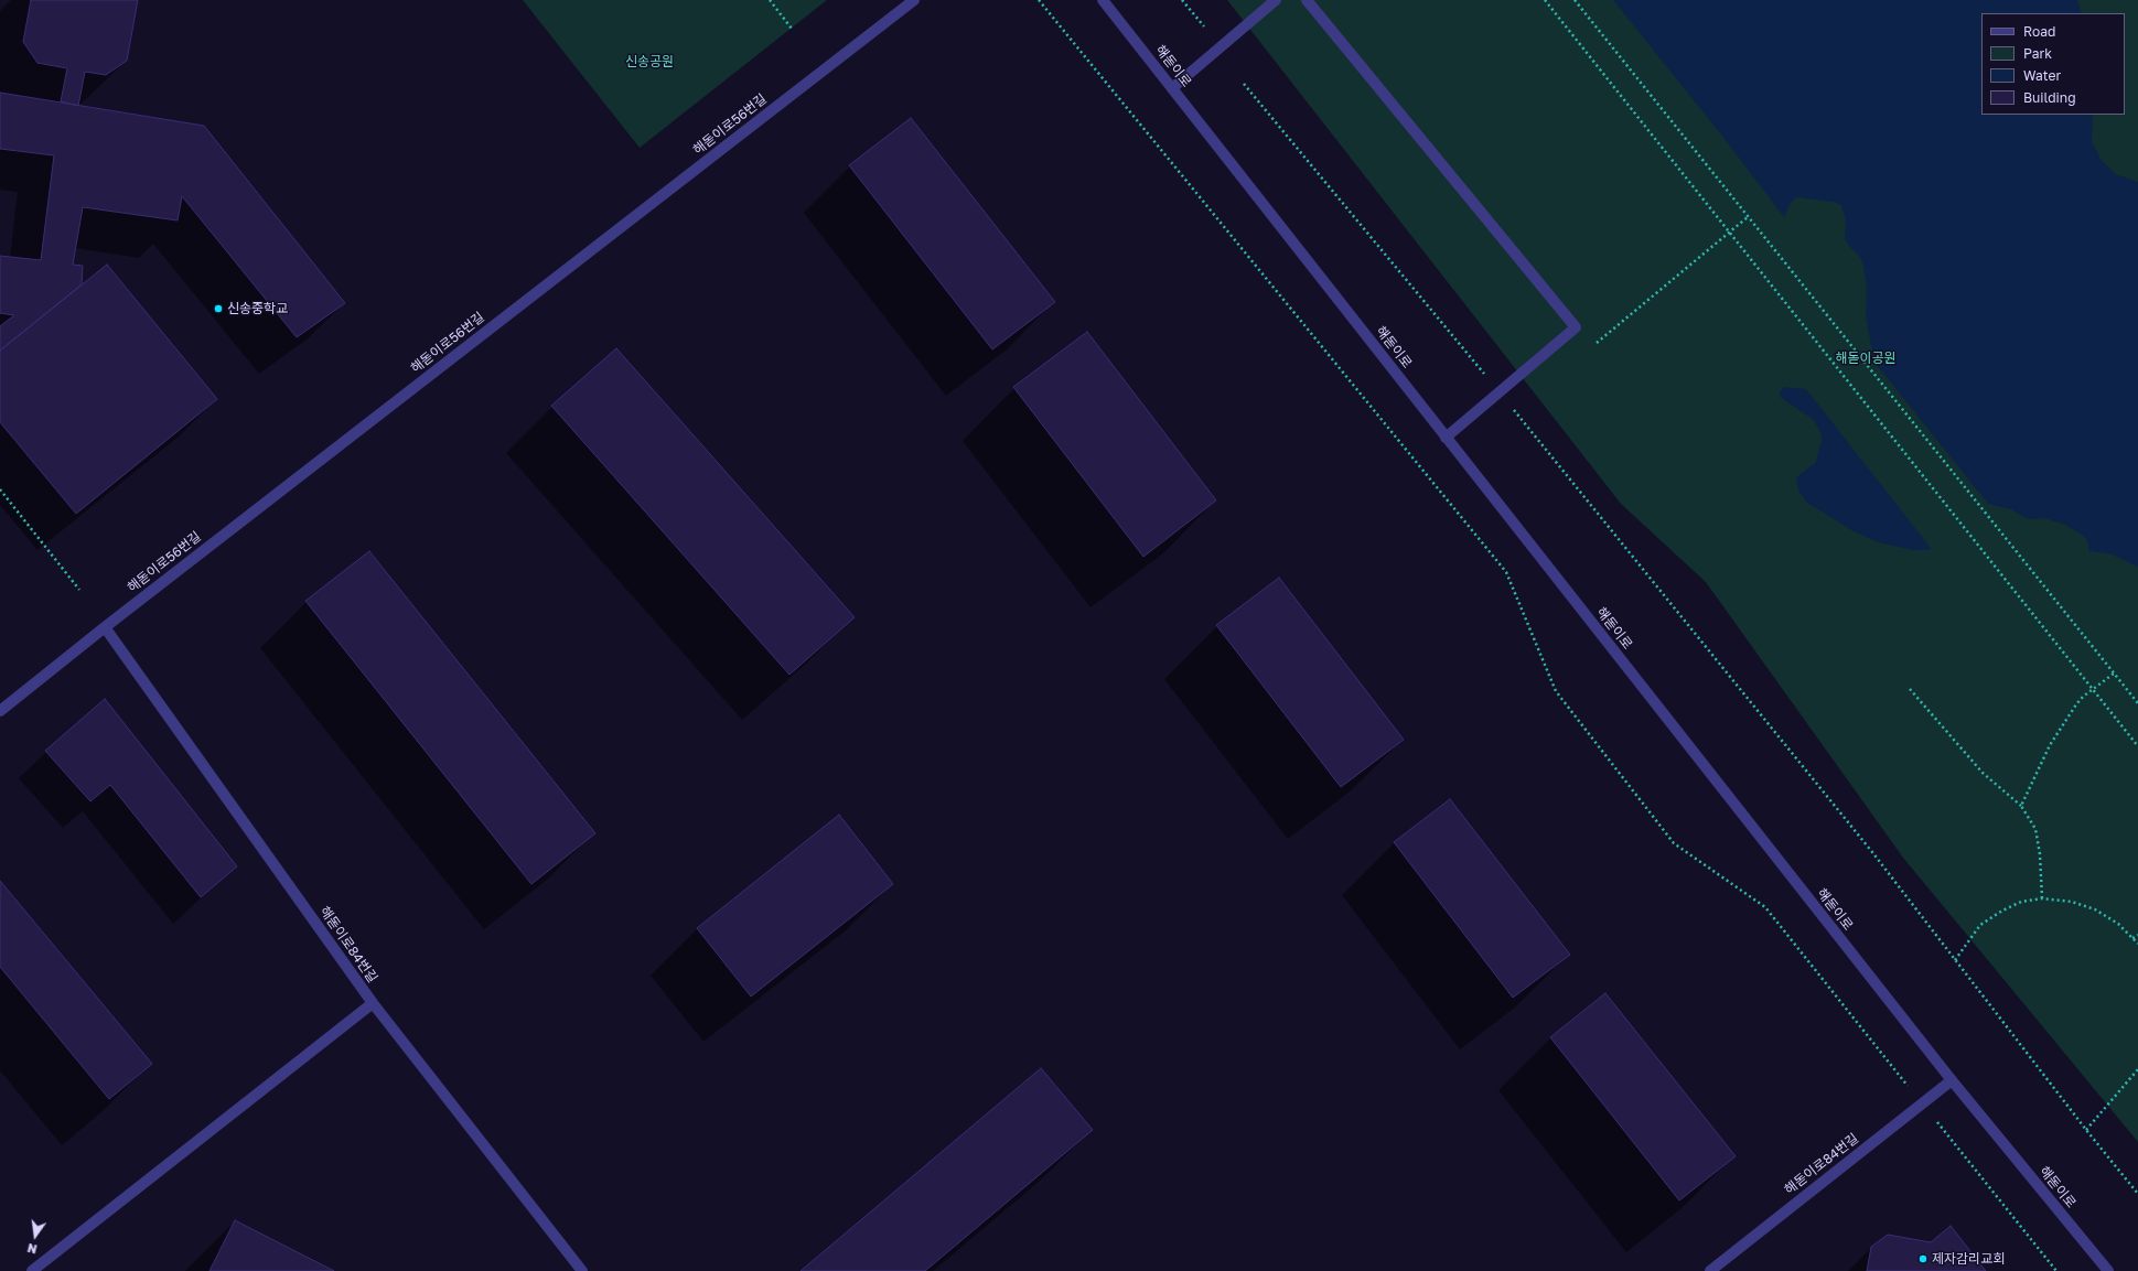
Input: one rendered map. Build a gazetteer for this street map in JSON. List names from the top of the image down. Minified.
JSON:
{"streets":{"street":["해돋이로","해돋이로56번길","해돋이로84번길"]},"crossings":[["해돋이로","해돋이로84번길"],["해돋이로56번길","해돋이로84번길"]],"parks":["신송공원","해돋이공원"],"places":["신송중학교","제자감리교회"],"legend":["Road","Park","Water","Building"],"north":"bottom"}
